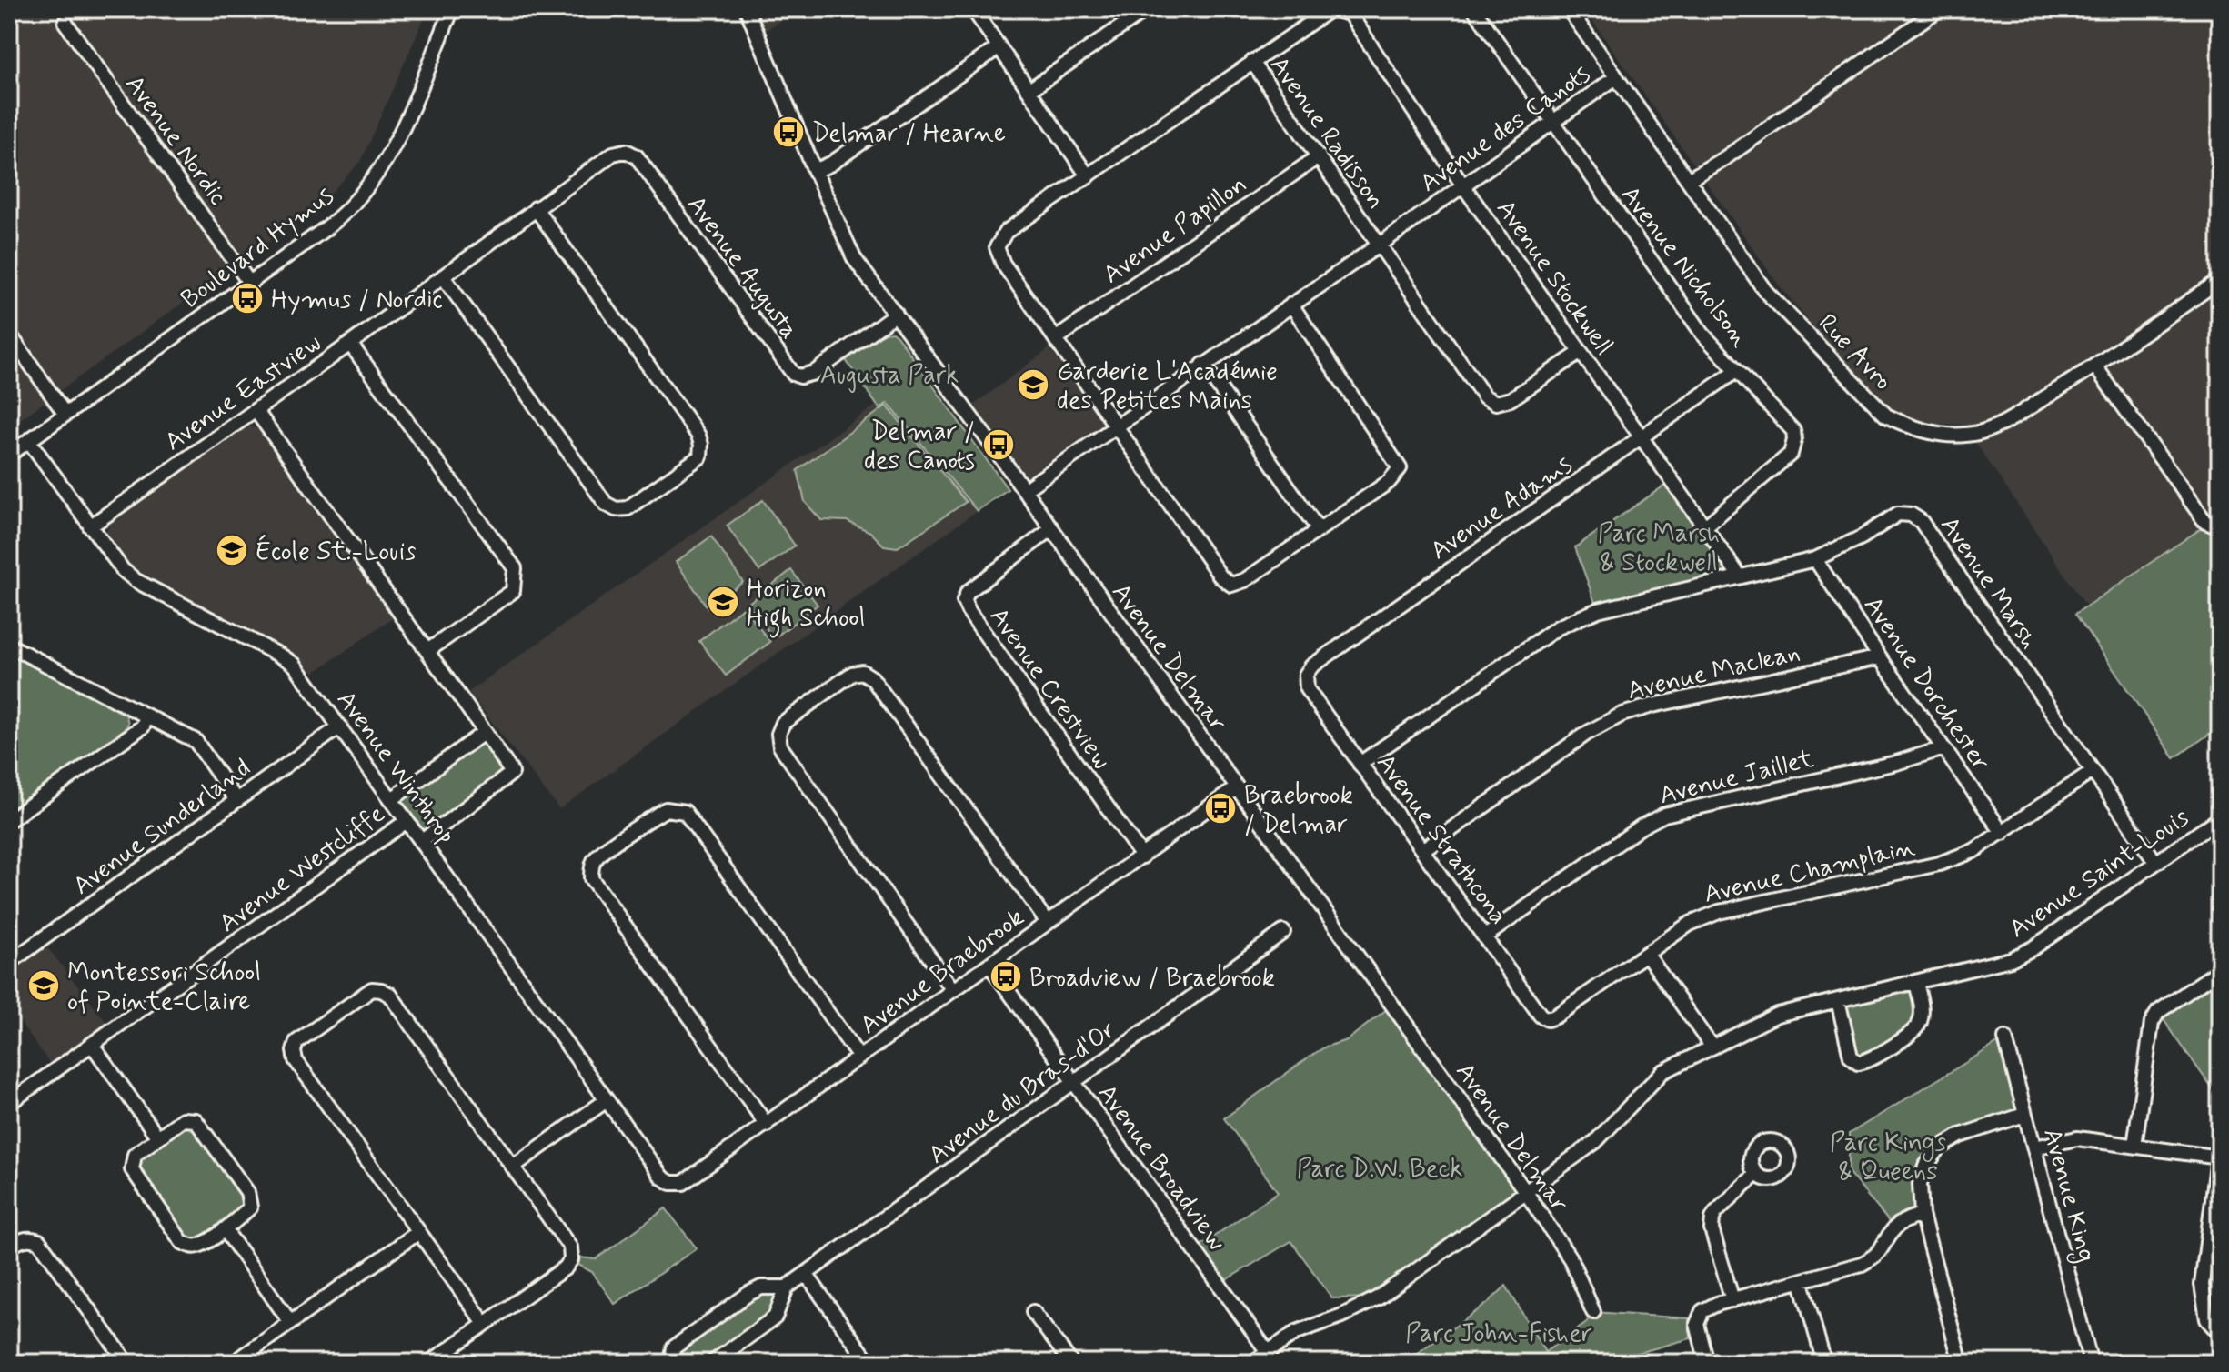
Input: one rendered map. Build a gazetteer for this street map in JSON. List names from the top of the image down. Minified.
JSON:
{"streets":{"street":["Avenue des Canots","Avenue Radisson","Avenue Nordic","Avenue Papillon","Boulevard Hymus","Avenue Nicholson","Avenue Augusta","Avenue Stockwell","Rue Avro","Avenue Eastview","Avenue Adams","Avenue Marsh","Avenue Delmar","Avenue Maclean","Avenue Dorchester","Avenue Crestview","Avenue Winthrop","Avenue Jaillet","Avenue Sunderland","Avenue Strathcona","Avenue Westcliffe","Avenue Champlain","Avenue Saint-Louis","Avenue Braebrook","Avenue du Bras-d'Or","Avenue Broadview","Avenue King"]},"crossings":[["Avenue des Canots","Avenue Radisson"],["Avenue des Canots","Avenue Nicholson"],["Avenue des Canots","Avenue Stockwell"],["Avenue des Canots","Rue Avro"],["Avenue des Canots","Avenue Delmar"],["Avenue Radisson","Avenue Papillon"],["Avenue Radisson","Avenue Stockwell"],["Avenue Nordic","Boulevard Hymus"],["Boulevard Hymus","Avenue Winthrop"],["Avenue Nicholson","Avenue Stockwell"],["Avenue Nicholson","Avenue Adams"],["Avenue Augusta","Avenue Eastview"],["Avenue Augusta","Avenue Delmar"],["Avenue Stockwell","Avenue Adams"],["Avenue Stockwell","Avenue Marsh"],["Avenue Eastview","Avenue Winthrop"],["Avenue Adams","Avenue Strathcona"],["Avenue Marsh","Avenue Dorchester"],["Avenue Marsh","Avenue Strathcona"],["Avenue Marsh","Avenue Champlain"],["Avenue Marsh","Avenue Saint-Louis"],["Avenue Delmar","Avenue Crestview"],["Avenue Delmar","Avenue Saint-Louis"],["Avenue Delmar","Avenue Braebrook"],["Avenue Maclean","Avenue Dorchester"],["Avenue Maclean","Avenue Strathcona"],["Avenue Dorchester","Avenue Jaillet"],["Avenue Dorchester","Avenue Champlain"],["Avenue Crestview","Avenue Braebrook"],["Avenue Winthrop","Avenue Sunderland"],["Avenue Winthrop","Avenue Westcliffe"],["Avenue Winthrop","Avenue Braebrook"],["Avenue Jaillet","Avenue Strathcona"],["Avenue Strathcona","Avenue Champlain"],["Avenue Saint-Louis","Avenue Broadview"],["Avenue Braebrook","Avenue Broadview"],["Avenue du Bras-d'Or","Avenue Broadview"]],"parks":["Augusta Park","Parc Marsh & Stockwell","Parc Kings & Queens","Parc D.W. Beck","Parc John-Fisher"],"places":{"bus stop":["Delmar / Hearne","Hymus / Nordic","Delmar / des Canots","Braebrook / Delmar","Broadview / Braebrook"],"school or university":["Garderie L'Académie des Petites Mains","École St.-Louis","Horizon High School","Montessori School of Pointe-Claire"]}}
